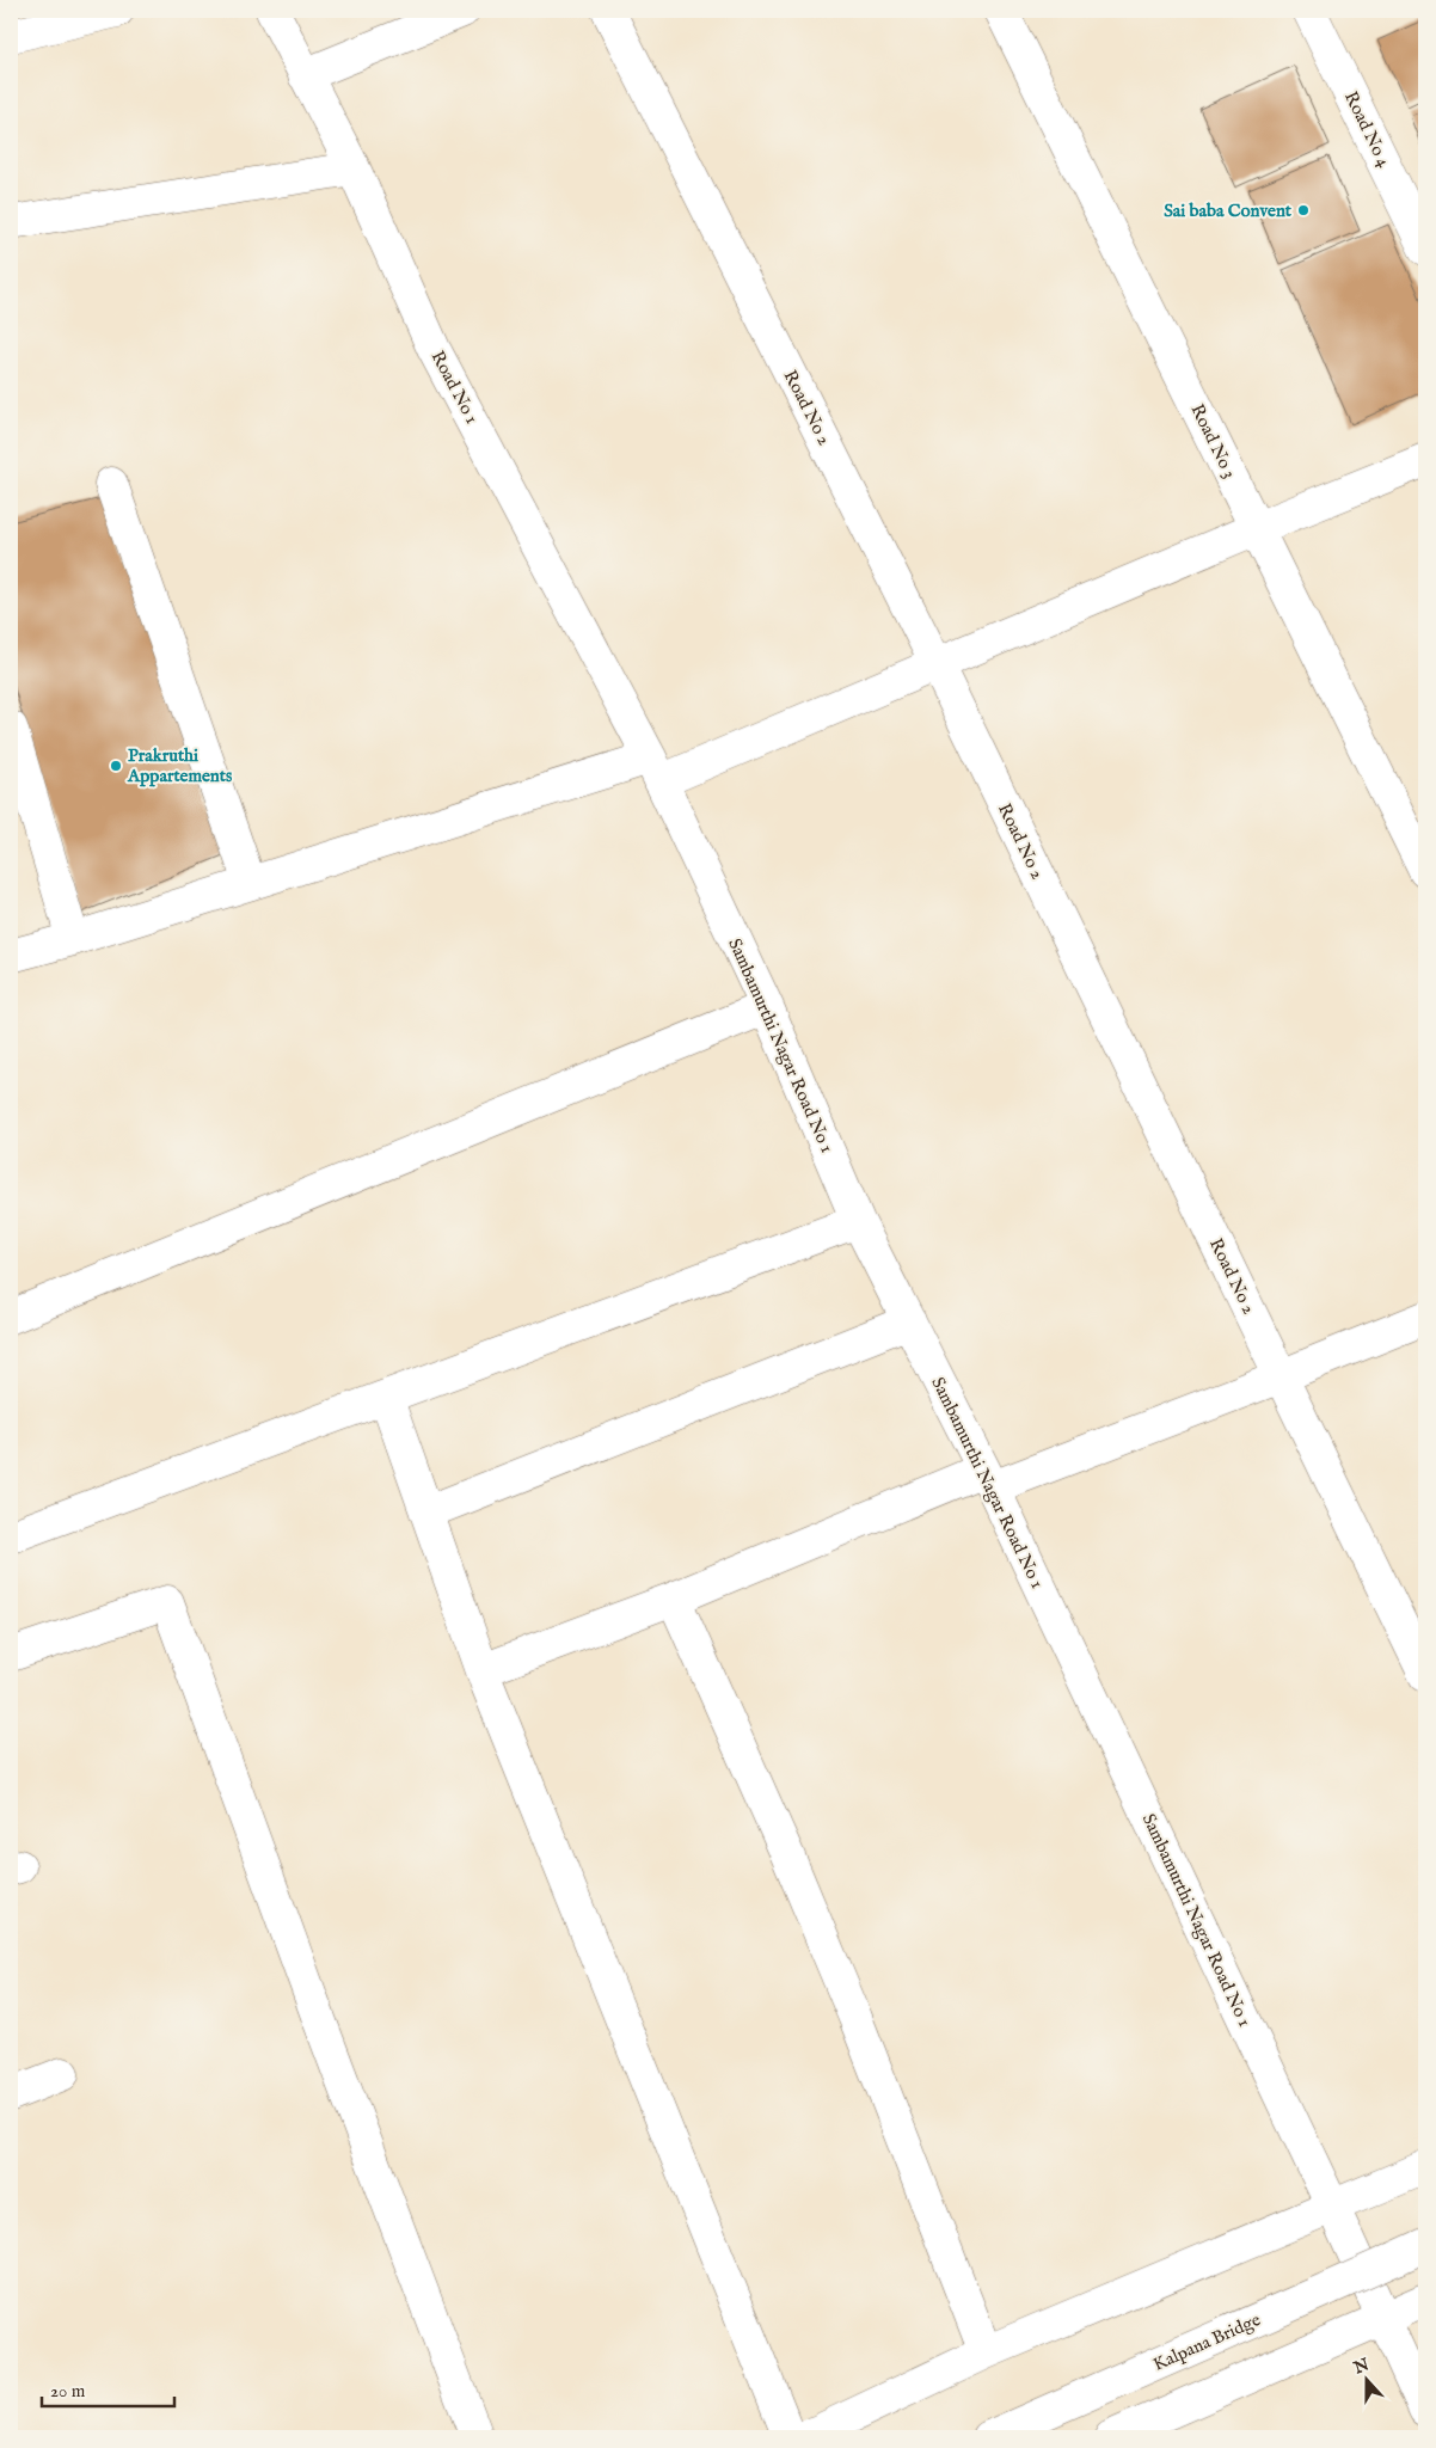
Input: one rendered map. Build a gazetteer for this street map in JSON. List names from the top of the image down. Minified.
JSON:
{"streets":{"street":["Road No 4","Road No 1","Road No 2","Road No 3","Sambamurthi Nagar Road No 1","Kalpana Bridge"]},"crossings":[["Road No 1","Sambamurthi Nagar Road No 1"]],"places":["Sai baba Convent","Prakruthi Appartements"],"scale_bar":"20 m","north":"top"}
